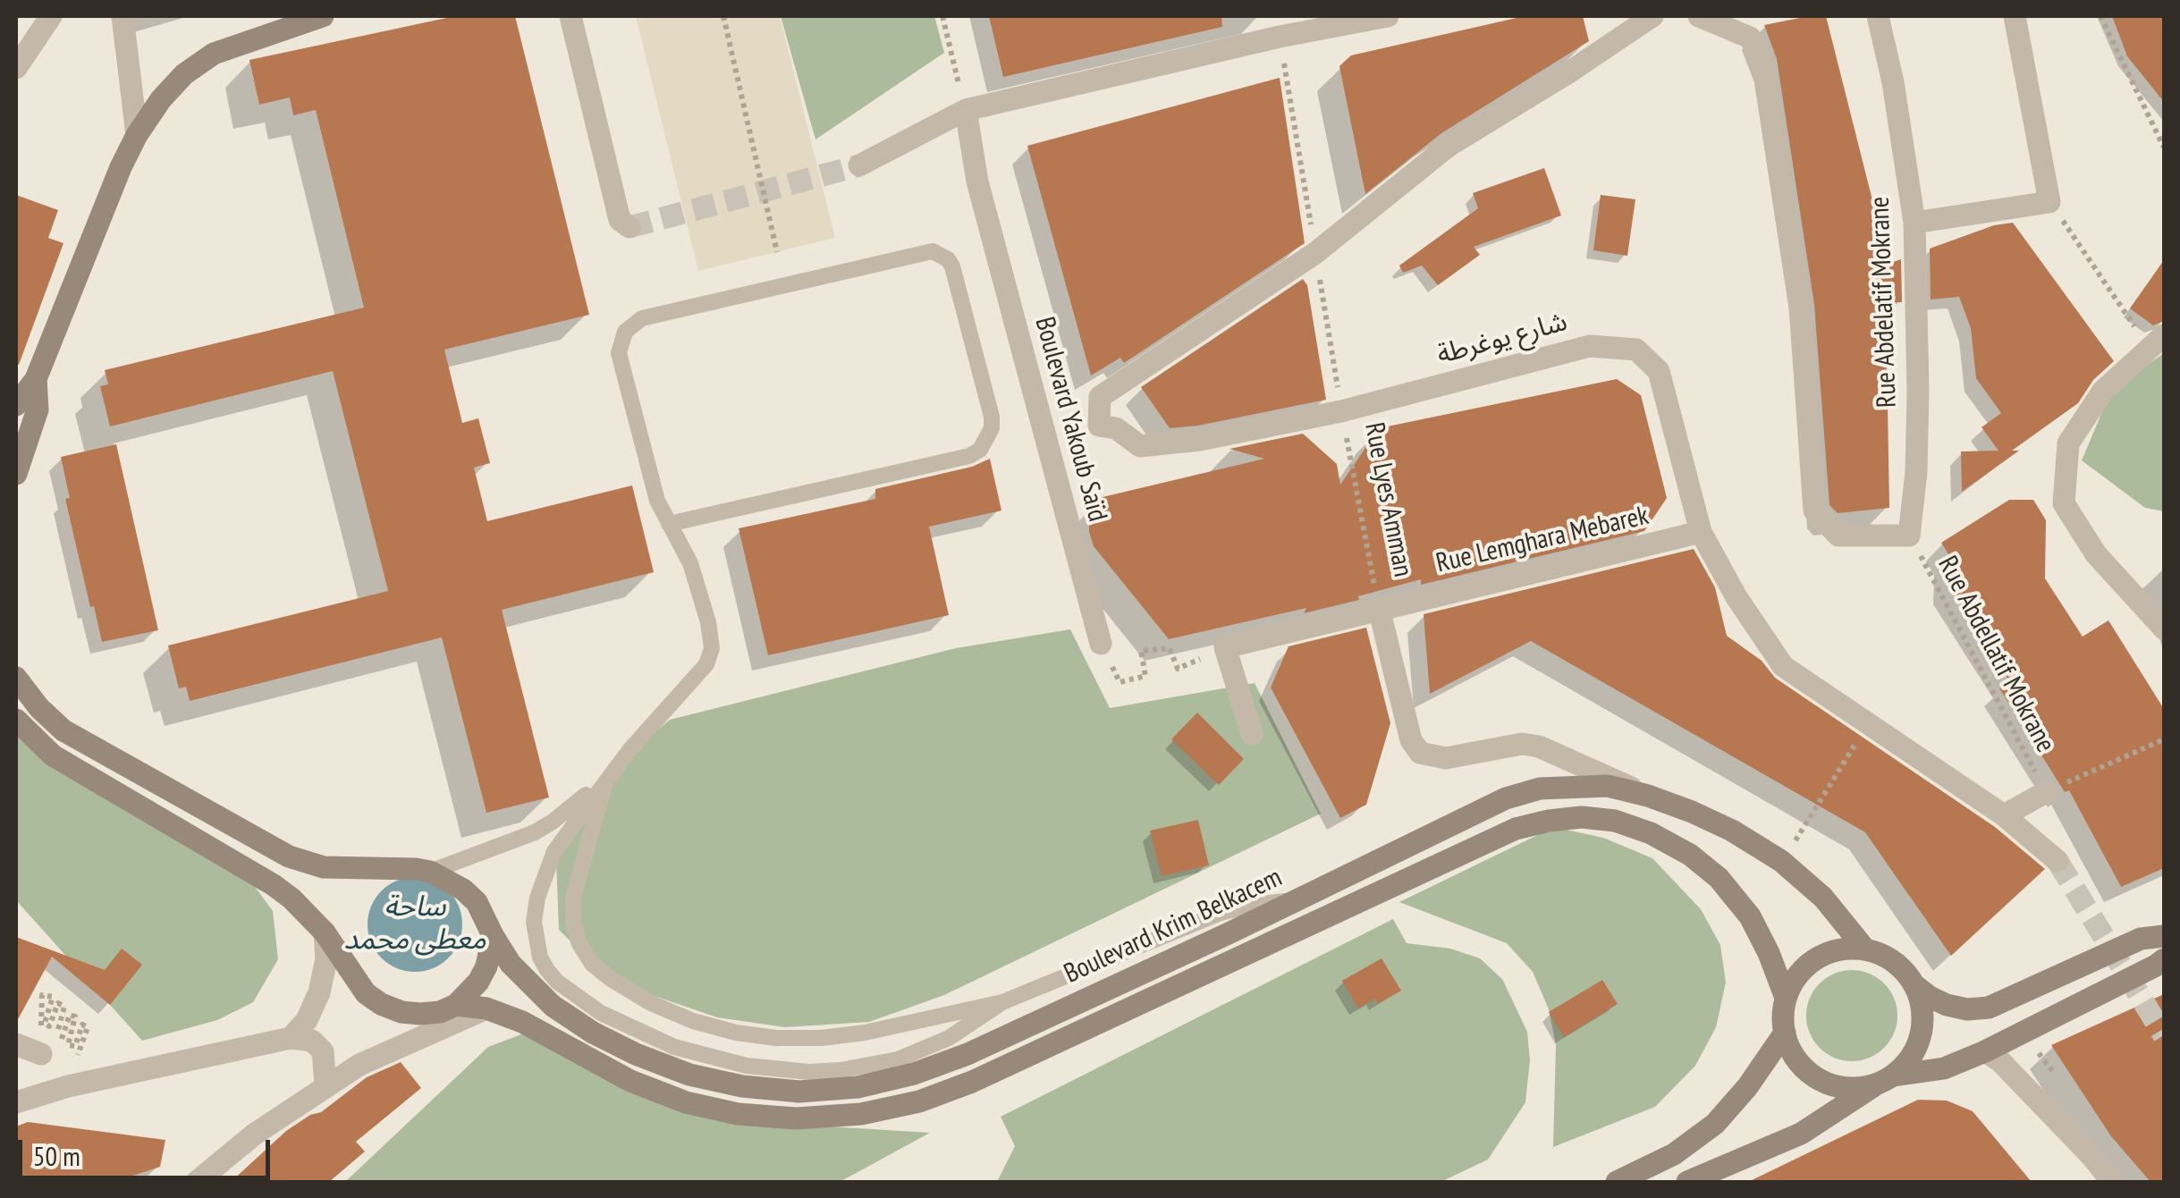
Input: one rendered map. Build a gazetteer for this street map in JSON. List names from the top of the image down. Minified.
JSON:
{"streets":{"main road":["Boulevard Krim Belkacem"],"street":["Rue Abdelatif Mokrane","شارع يوغرطة","Boulevard Yakoub Saïd","Rue Lyes Amman","Rue Lemghara Mebarek"],"path":["Rue Abdellatif Mokrane"]},"crossings":[["Rue Abdelatif Mokrane","Rue Abdellatif Mokrane"],["شارع يوغرطة","Rue Lyes Amman"],["شارع يوغرطة","Rue Lemghara Mebarek"],["Rue Lyes Amman","Rue Lemghara Mebarek"],["Rue Lyes Amman","Boulevard Krim Belkacem"]],"water":["ساحة معطى محمد"],"scale_bar":"50 m"}
